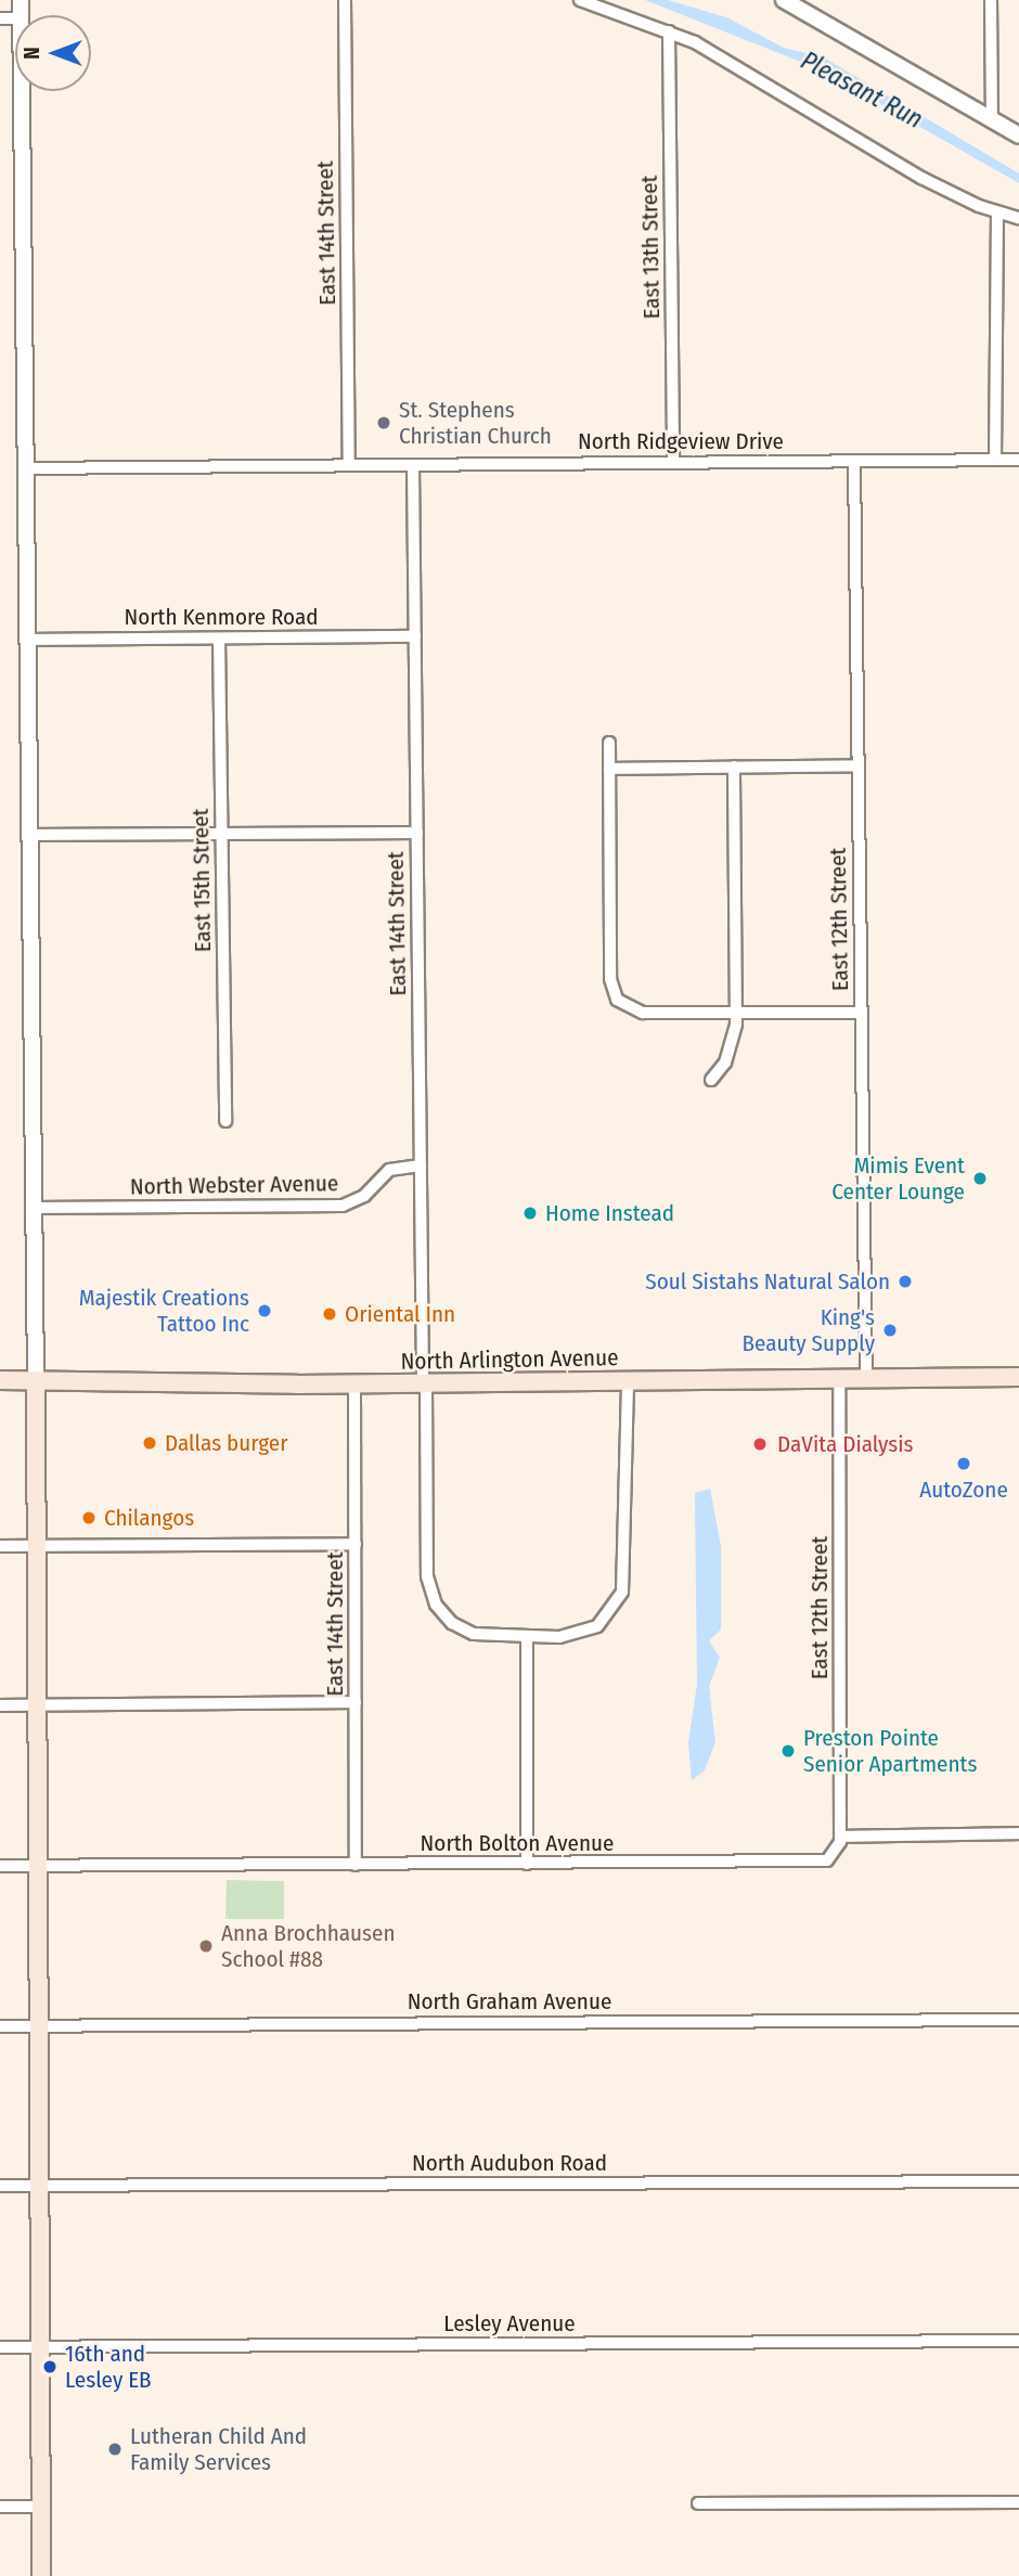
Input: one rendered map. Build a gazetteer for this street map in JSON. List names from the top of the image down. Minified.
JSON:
{"streets":{"main road":["North Arlington Avenue"],"street":["East 14th Street","East 13th Street","North Ridgeview Drive","North Kenmore Road","East 15th Street","East 12th Street","North Webster Avenue","North Bolton Avenue","North Graham Avenue","North Audubon Road","Lesley Avenue"]},"crossings":[["East 14th Street","North Ridgeview Drive"],["East 14th Street","North Kenmore Road"],["East 14th Street","North Webster Avenue"],["East 14th Street","North Arlington Avenue"],["East 14th Street","North Bolton Avenue"],["East 13th Street","North Ridgeview Drive"],["North Ridgeview Drive","East 12th Street"],["North Kenmore Road","East 15th Street"],["East 12th Street","North Arlington Avenue"],["East 12th Street","North Bolton Avenue"]],"water":["Pleasant Run"],"places":["St. Stephens Christian Church","Mimis Event Center Lounge","Home Instead","Soul Sistahs Natural Salon","Majestik Creations Tattoo Inc","Oriental Inn","King's Beauty Supply","Dallas burger","DaVita Dialysis","AutoZone","Chilangos","Preston Pointe Senior Apartments","Anna Brochhausen School #88","16th and Lesley EB","Lutheran Child And Family Services"],"north":"left"}
